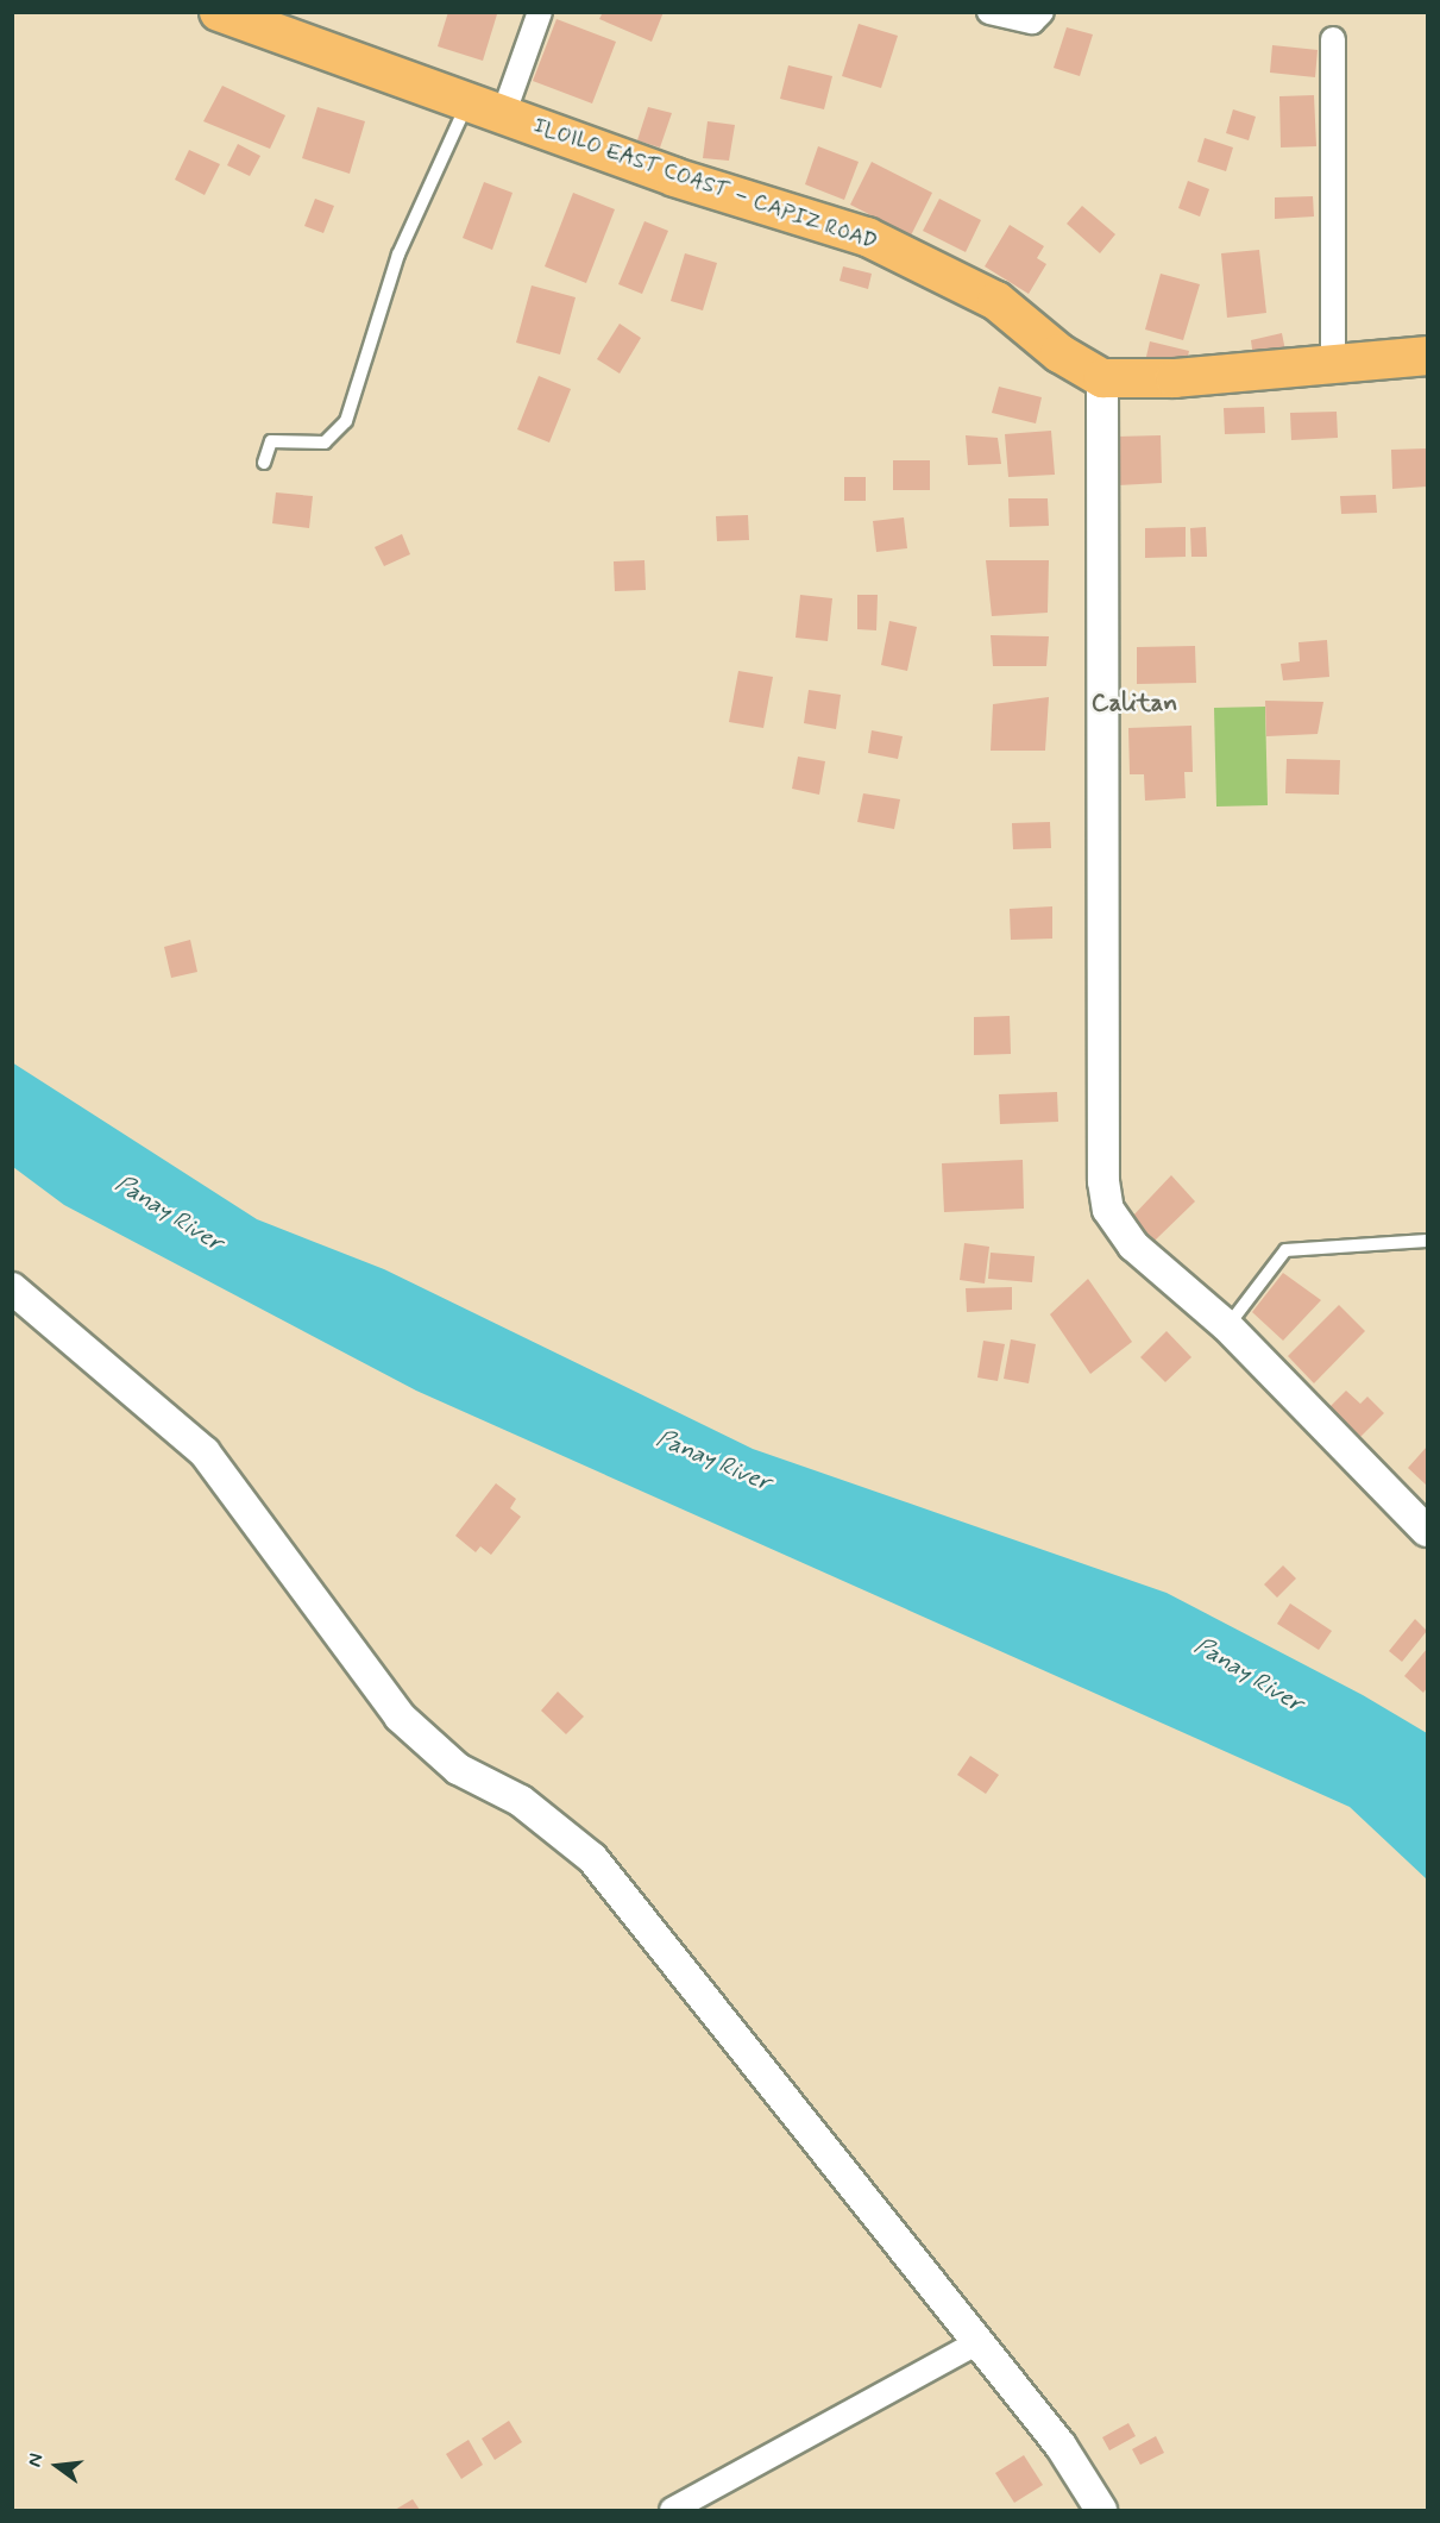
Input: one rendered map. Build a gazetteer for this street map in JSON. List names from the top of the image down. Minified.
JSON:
{"streets":{"main road":["ILOILO EAST COAST – CAPIZ ROAD"]},"districts":["Calitan"],"water":["Panay River"],"north":"left"}
